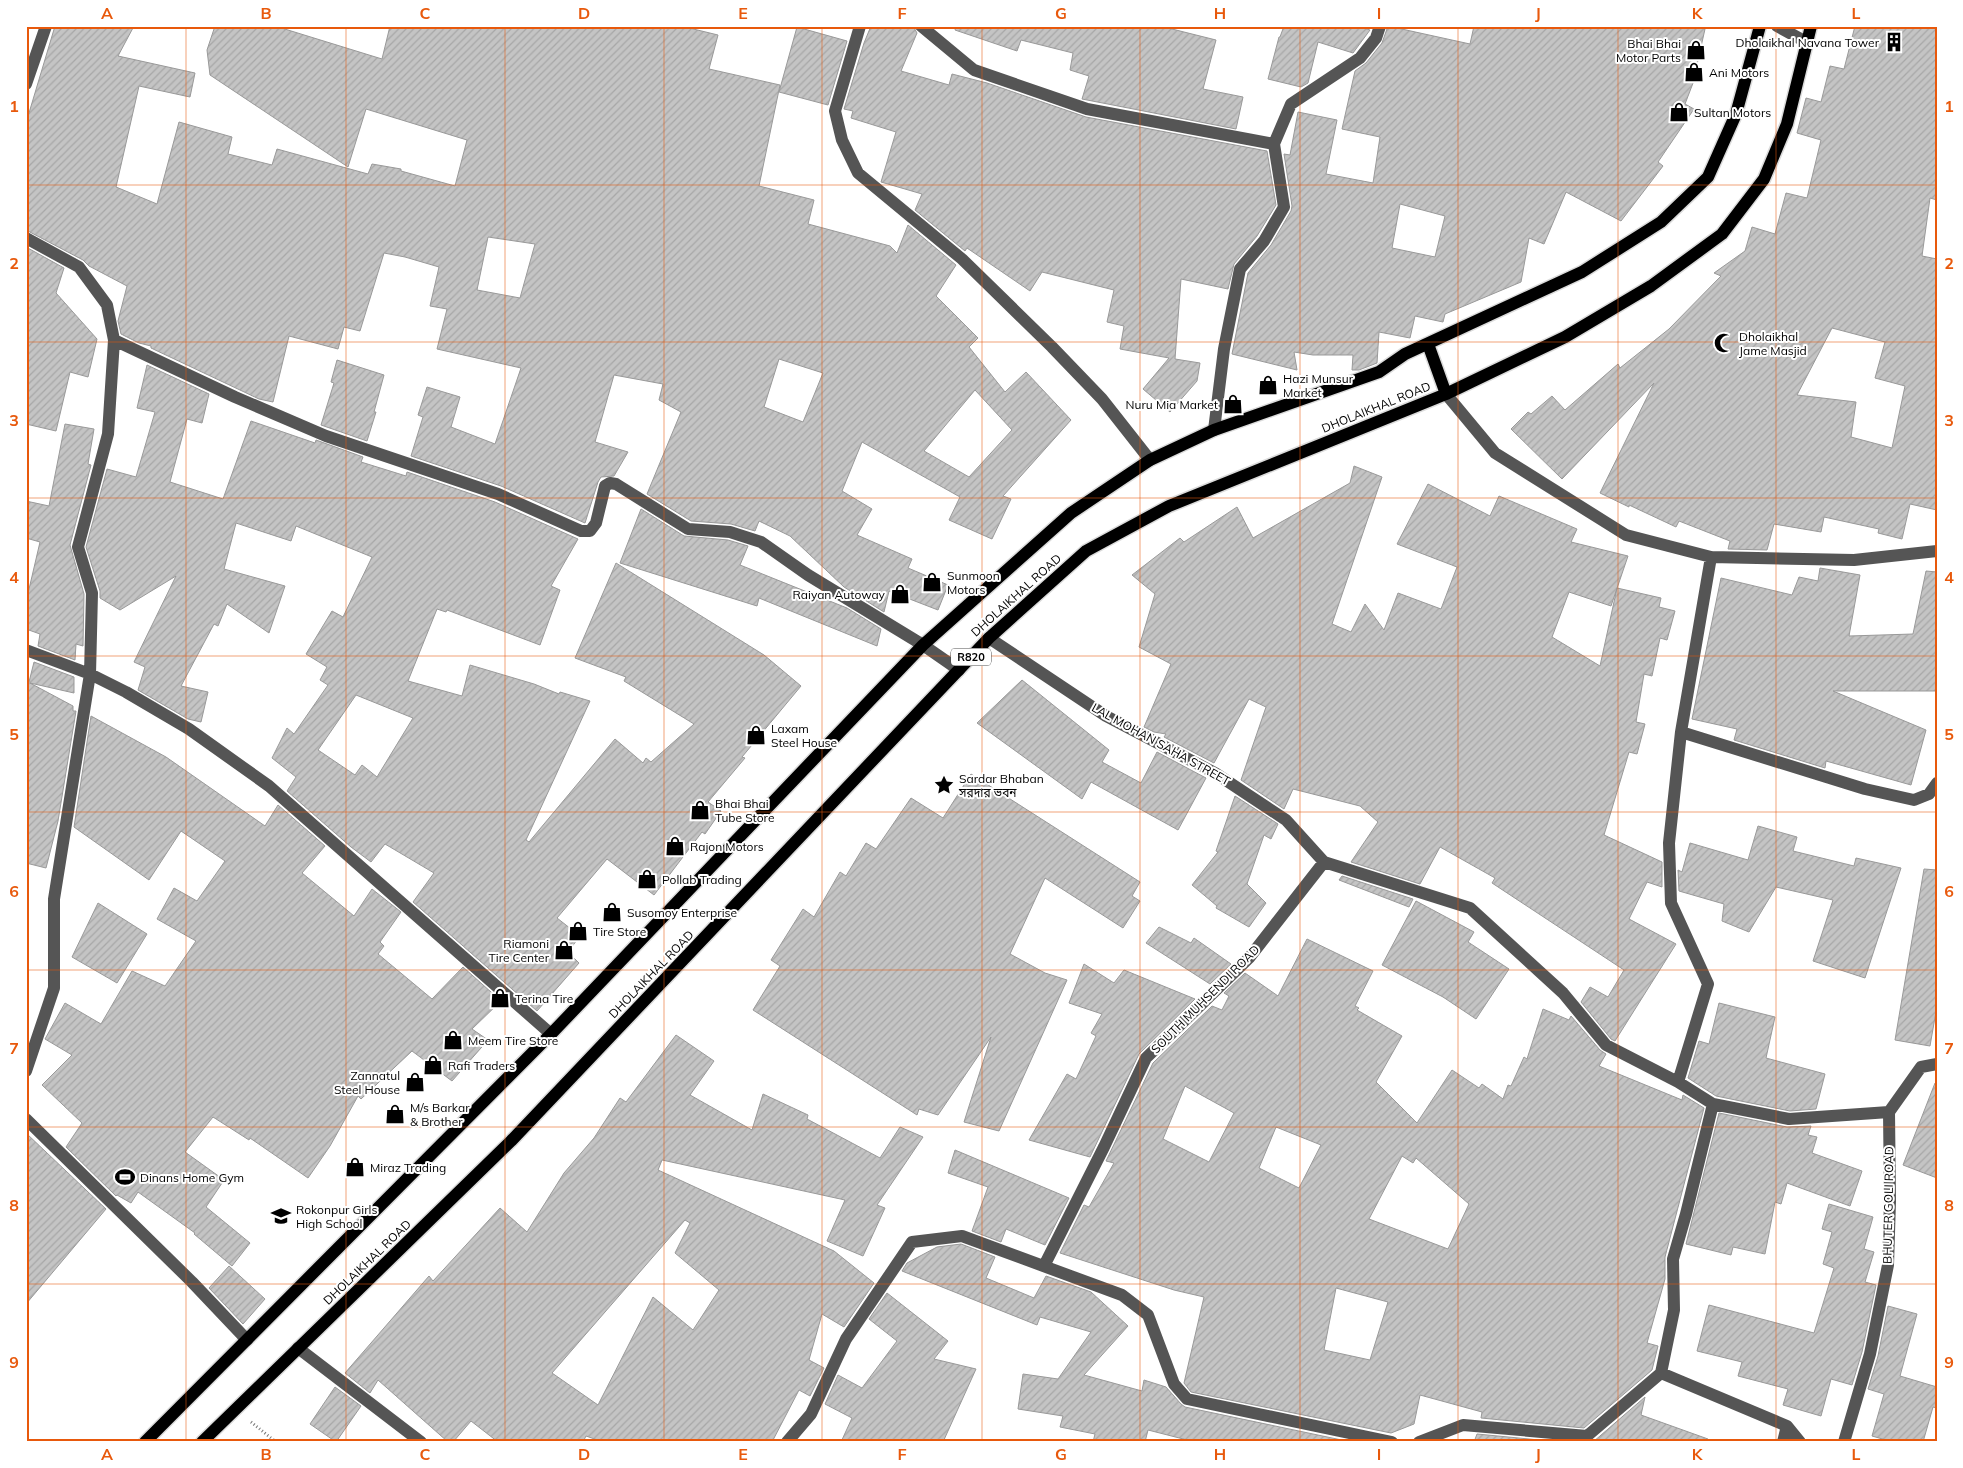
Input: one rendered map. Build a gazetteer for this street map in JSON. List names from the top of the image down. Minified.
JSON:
{"streets":{"main road":["DHOLAIKHAL ROAD","R820"],"street":["LAL MOHAN SAHA STREET","SOUTH MUHSENDI ROAD","BHUTER GOLI ROAD"]},"crossings":[["DHOLAIKHAL ROAD","LAL MOHAN SAHA STREET"],["LAL MOHAN SAHA STREET","SOUTH MUHSENDI ROAD"]],"places":{"building":["Dholaikhal Navana Tower"],"shop":["Bhai Bhai Motor Parts","Ani Motors","Sultan Motors","Hazi Munsur Market","Nuru Mia Market","Sunmoon Motors","Raiyan Autoway","Laxam Steel House","Bhai Bhai Tube Store","Rajon Motors","Pollab Trading","Susomoy Enterprise","Tire Store","Riamoni Tire Center","Terina Tire","Meem Tire Store","Rafi Traders","Zannatul Steel House","M/s Barkar & Brother","Miraz Trading"],"mosque":["Dholaikhal Jame Masjid"],"place":["Sardar Bhaban সরদার ভবন"],"sports":["Dinans Home Gym"],"school or university":["Rokonpur Girls High School"]},"grid":{"columns":["A","B","C","D","E","F","G","H","I","J","K","L"],"rows":["1","2","3","4","5","6","7","8","9"]}}
